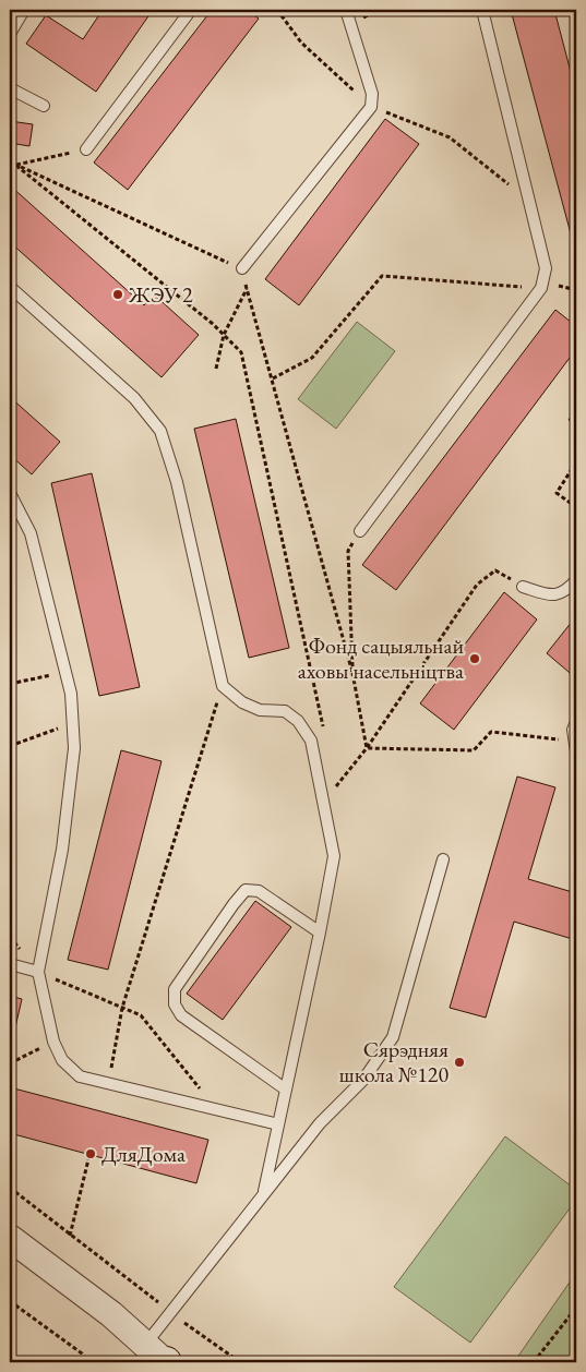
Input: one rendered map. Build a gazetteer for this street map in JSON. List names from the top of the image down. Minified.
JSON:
{"places":["ЖЭУ 2","Фонд сацыяльнай аховы насельніцтва","Сярэдняя школа №120","ДляДома"]}
